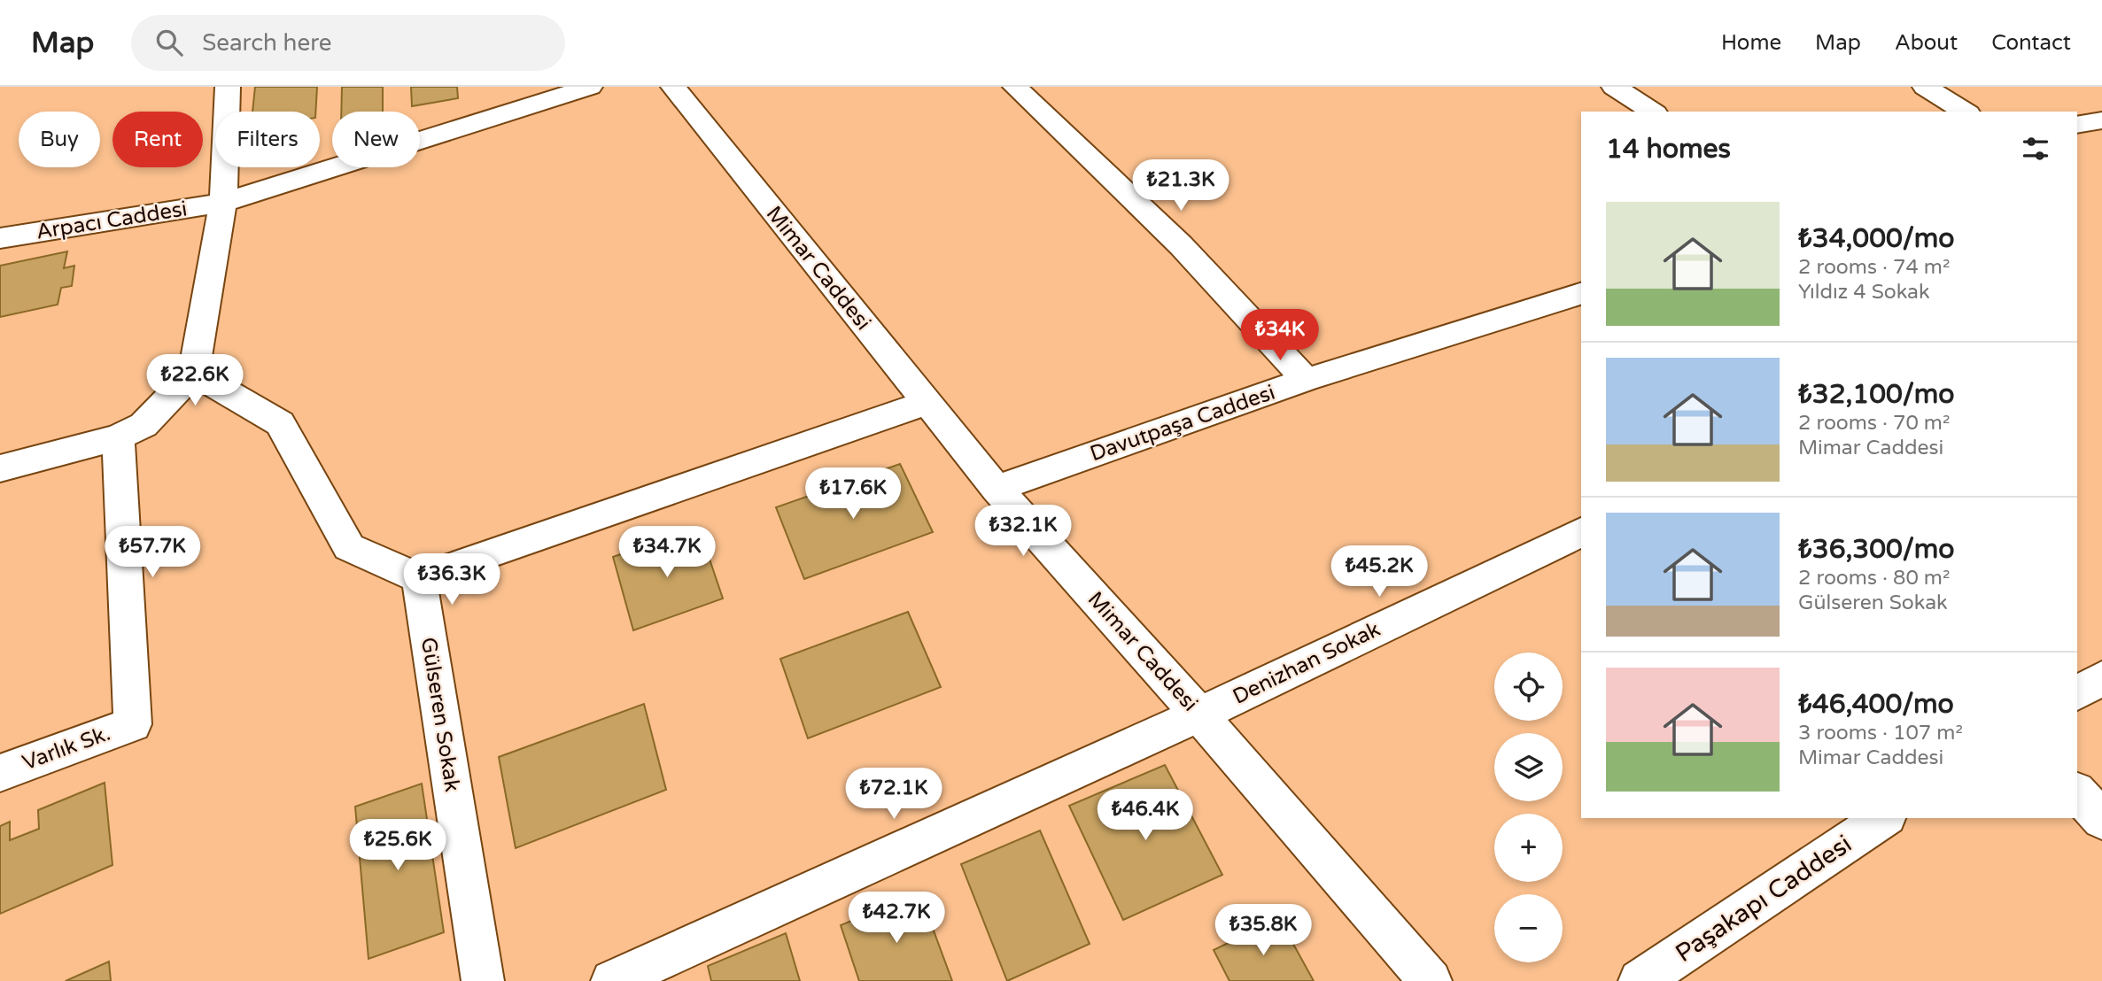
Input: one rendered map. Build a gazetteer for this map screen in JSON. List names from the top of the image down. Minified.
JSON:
{"streets":{"street":["Arpacı Caddesi","Mimar Caddesi","Davutpaşa Caddesi","Denizhan Sokak","Gülseren Sokak","Varlık Sk.","Paşakapı Caddesi"]},"crossings":[["Mimar Caddesi","Davutpaşa Caddesi"],["Mimar Caddesi","Denizhan Sokak"]],"page":{"header":"Map","search":"Search here","nav":["Home","Map","About","Contact"],"chip":["Buy","Rent","Filters","New"],"heading":"14 homes","price":["₺21.3K","₺34K","₺22.6K","₺17.6K","₺32.1K","₺57.7K","₺34.7K","₺45.2K","₺36.3K","₺72.1K","₺46.4K","₺25.6K","₺42.7K","₺35.8K"],"list":[{"name":"₺34,000/mo","note":"2 rooms · 74 m² · Yıldız 4 Sokak"},{"name":"₺32,100/mo","note":"2 rooms · 70 m² · Mimar Caddesi"},{"name":"₺36,300/mo","note":"2 rooms · 80 m² · Gülseren Sokak"},{"name":"₺46,400/mo","note":"3 rooms · 107 m² · Mimar Caddesi"}],"map_buttons":["+","−"]}}
